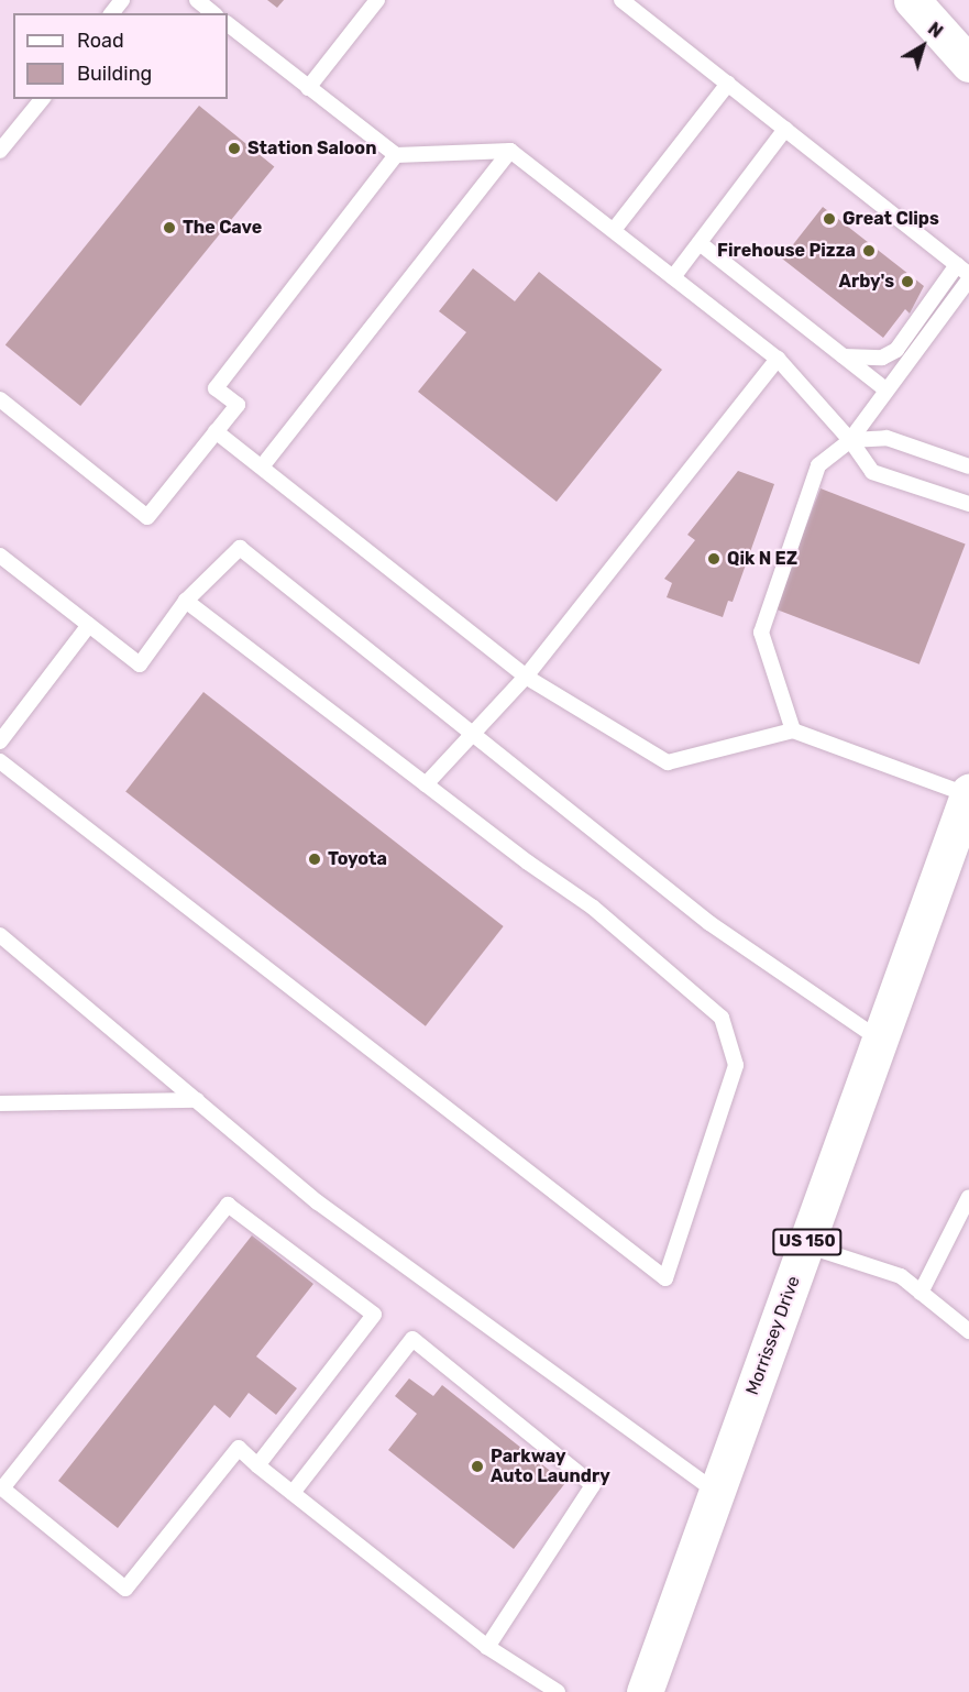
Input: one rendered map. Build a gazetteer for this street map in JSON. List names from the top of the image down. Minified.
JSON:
{"streets":{"main road":["US 150","Morrissey Drive"]},"places":["Station Saloon","Great Clips","The Cave","Firehouse Pizza","Arby's","Qik N EZ","Toyota","Parkway Auto Laundry"],"legend":["Road","Building"],"north":"top right"}
